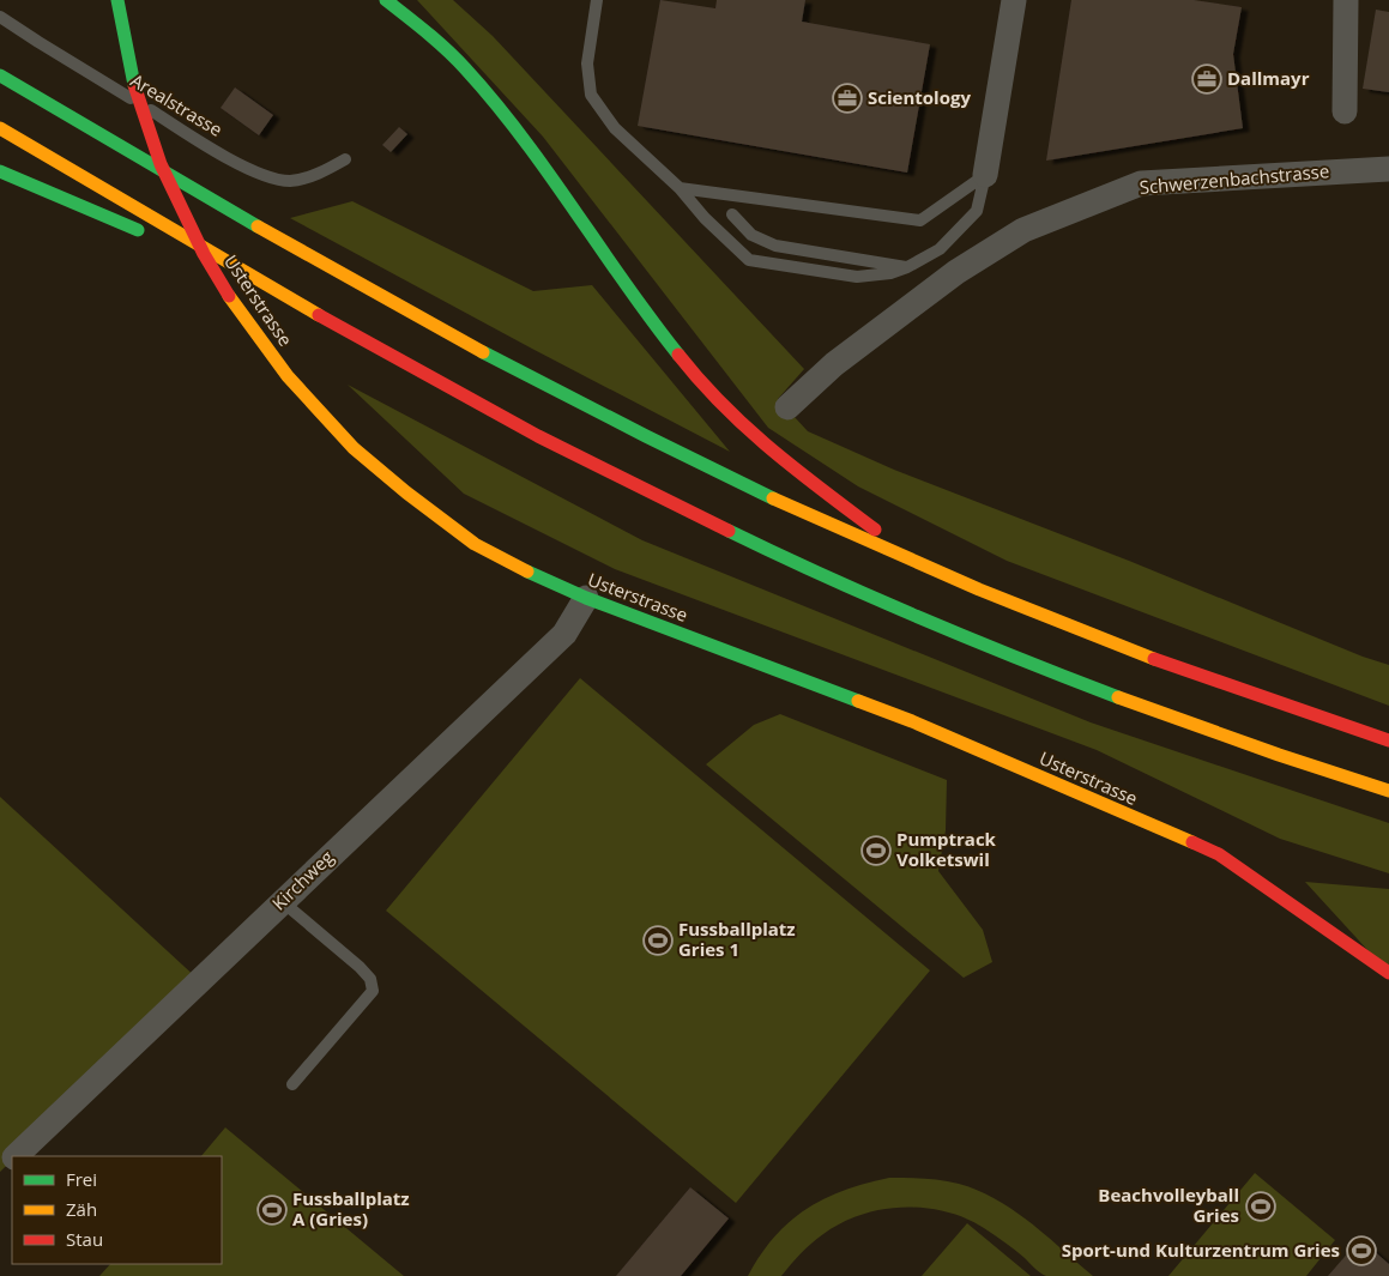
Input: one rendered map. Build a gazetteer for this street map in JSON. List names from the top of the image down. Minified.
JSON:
{"streets":{"main road":["Usterstrasse"],"street":["Schwerzenbachstrasse","Kirchweg"],"lane":["Arealstrasse"]},"crossings":[["Usterstrasse","Kirchweg"]],"places":{"office":["Dallmayr","Scientology"],"sports":["Pumptrack Volketswil","Fussballplatz Gries 1","Beachvolleyball Gries","Fussballplatz A (Gries)","Sport-und Kulturzentrum Gries"]},"legend":["Frei","Zäh","Stau"]}
